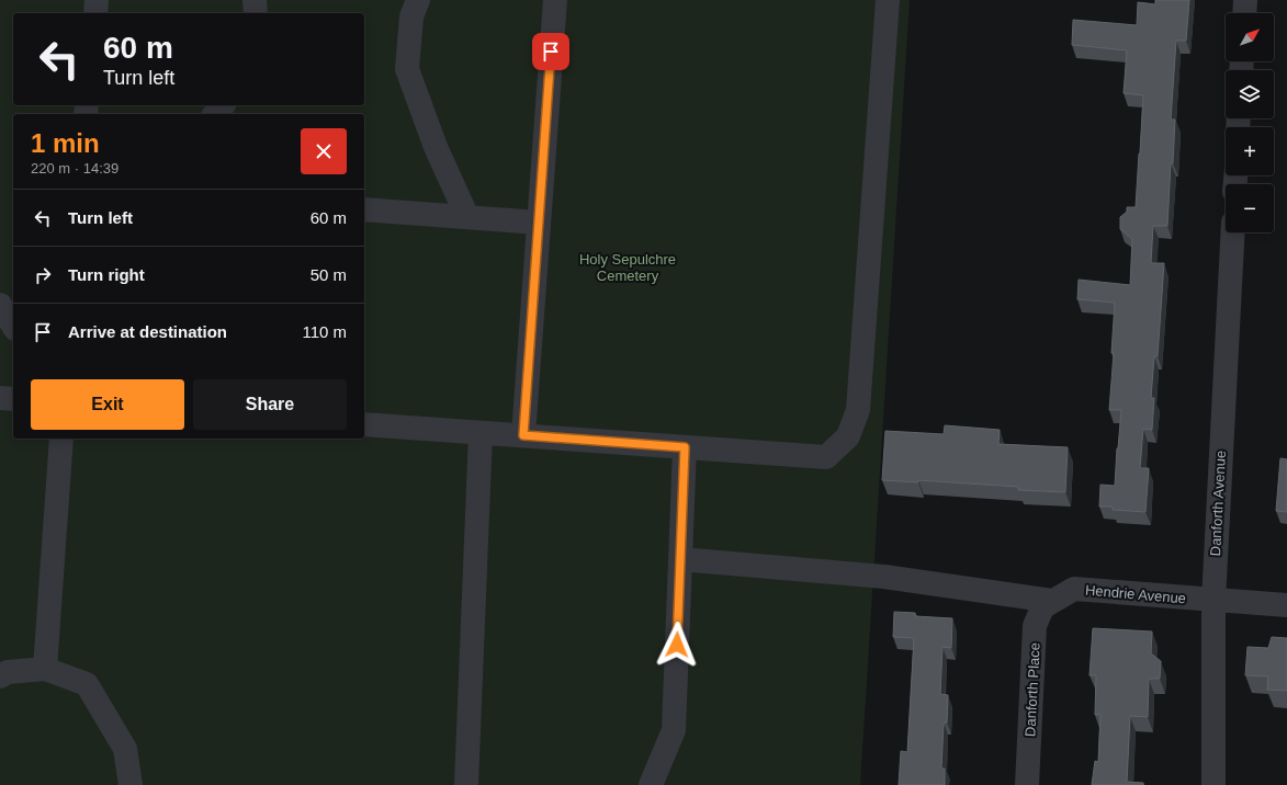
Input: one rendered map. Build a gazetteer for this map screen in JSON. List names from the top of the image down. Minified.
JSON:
{"streets":{"street":["Danforth Avenue","Hendrie Avenue","Danforth Place"]},"crossings":[["Danforth Avenue","Hendrie Avenue"],["Hendrie Avenue","Danforth Place"]],"parks":["Holy Sepulchre Cemetery"],"north":"top right","page":{"map_buttons":["+","−"],"turn":["60 m","Turn left"],"heading":["1 min","220 m · 14:39"],"list":[{"name":"Turn left","value":"60 m"},{"name":"Turn right","value":"50 m"},{"name":"Arrive at destination","value":"110 m"}],"buttons":["Exit","Share"]}}
